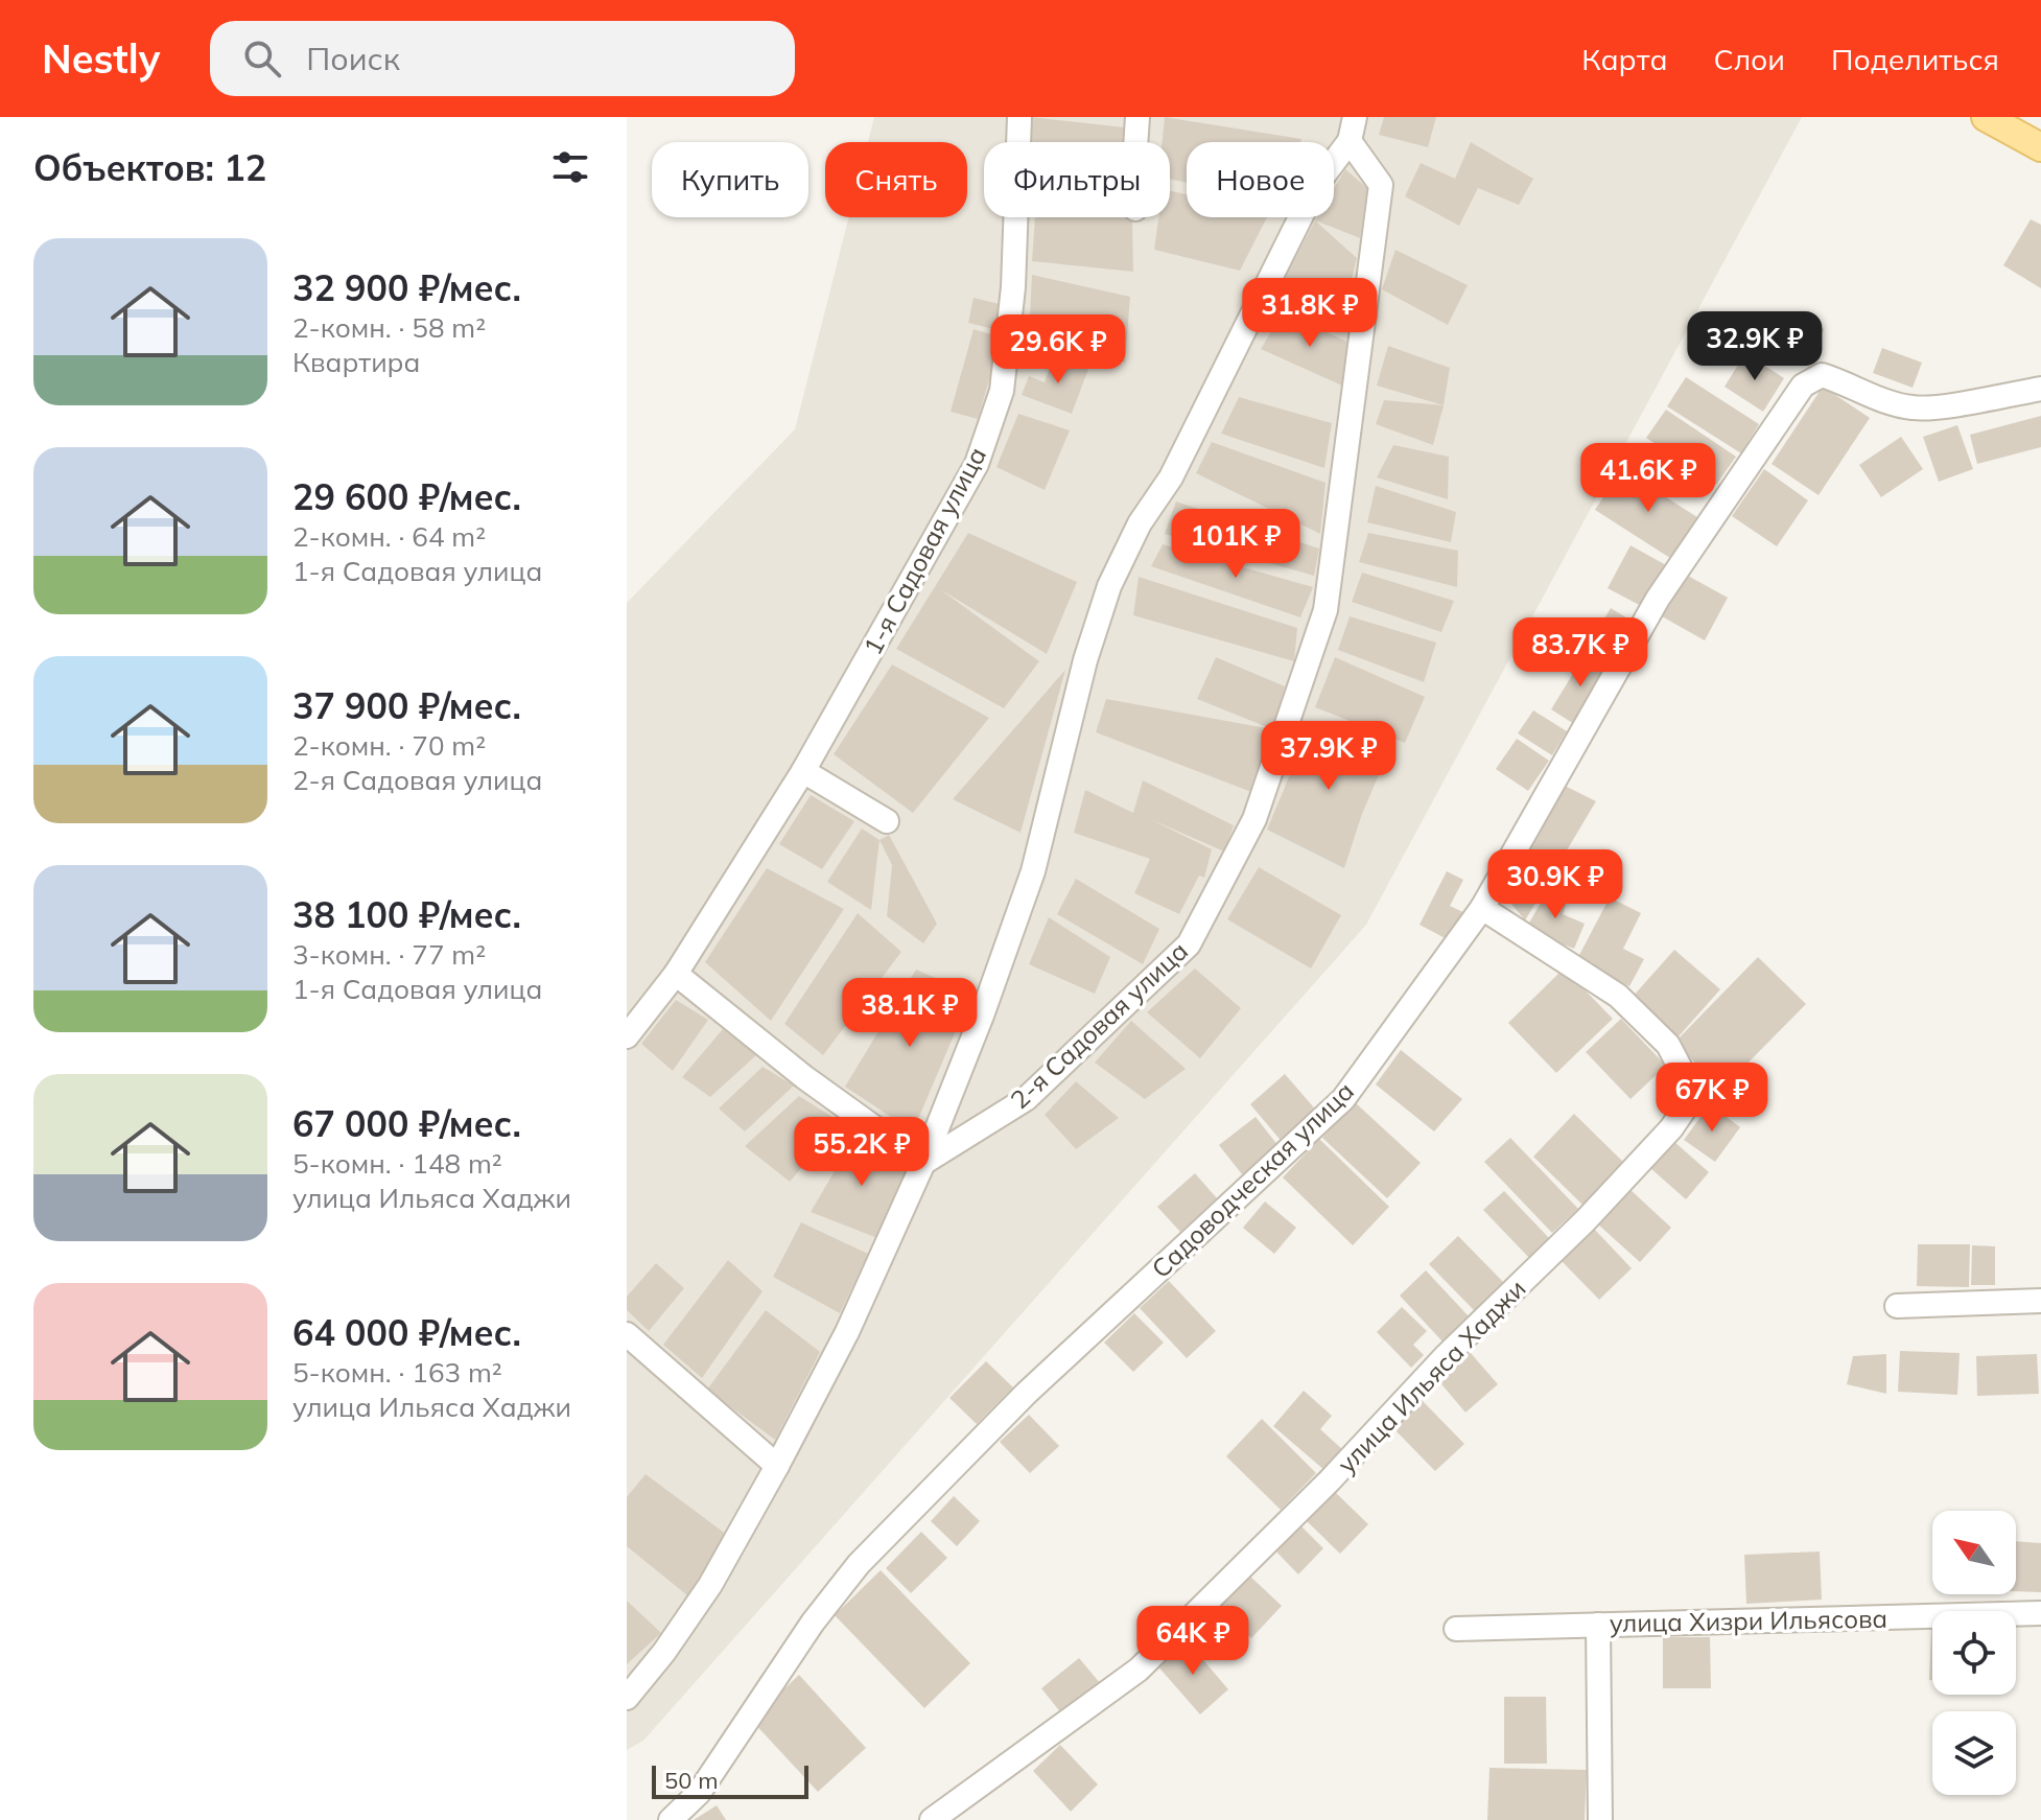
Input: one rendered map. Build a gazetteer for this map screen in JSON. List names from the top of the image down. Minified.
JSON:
{"streets":{"street":["1-я Садовая улица","2-я Садовая улица","Садоводческая улица","улица Ильяса Хаджи","улица Хизри Ильясова"]},"crossings":[["Садоводческая улица","улица Ильяса Хаджи"]],"scale_bar":"50 m","north":"top left","page":{"header":"Nestly","search":"Поиск","nav":["Карта","Слои","Поделиться"],"heading":"Объектов: 12","chip":["Купить","Снять","Фильтры","Новое"],"list":[{"name":"32 900 ₽/мес.","note":"2-комн. · 58 m² · Квартира"},{"name":"29 600 ₽/мес.","note":"2-комн. · 64 m² · 1-я Садовая улица"},{"name":"37 900 ₽/мес.","note":"2-комн. · 70 m² · 2-я Садовая улица"},{"name":"38 100 ₽/мес.","note":"3-комн. · 77 m² · 1-я Садовая улица"},{"name":"67 000 ₽/мес.","note":"5-комн. · 148 m² · улица Ильяса Хаджи"},{"name":"64 000 ₽/мес.","note":"5-комн. · 163 m² · улица Ильяса Хаджи"}],"price":["31.8K ₽","32.9K ₽","29.6K ₽","41.6K ₽","101K ₽","83.7K ₽","37.9K ₽","30.9K ₽","38.1K ₽","67K ₽","55.2K ₽","64K ₽"],"scale":"50 m"}}
